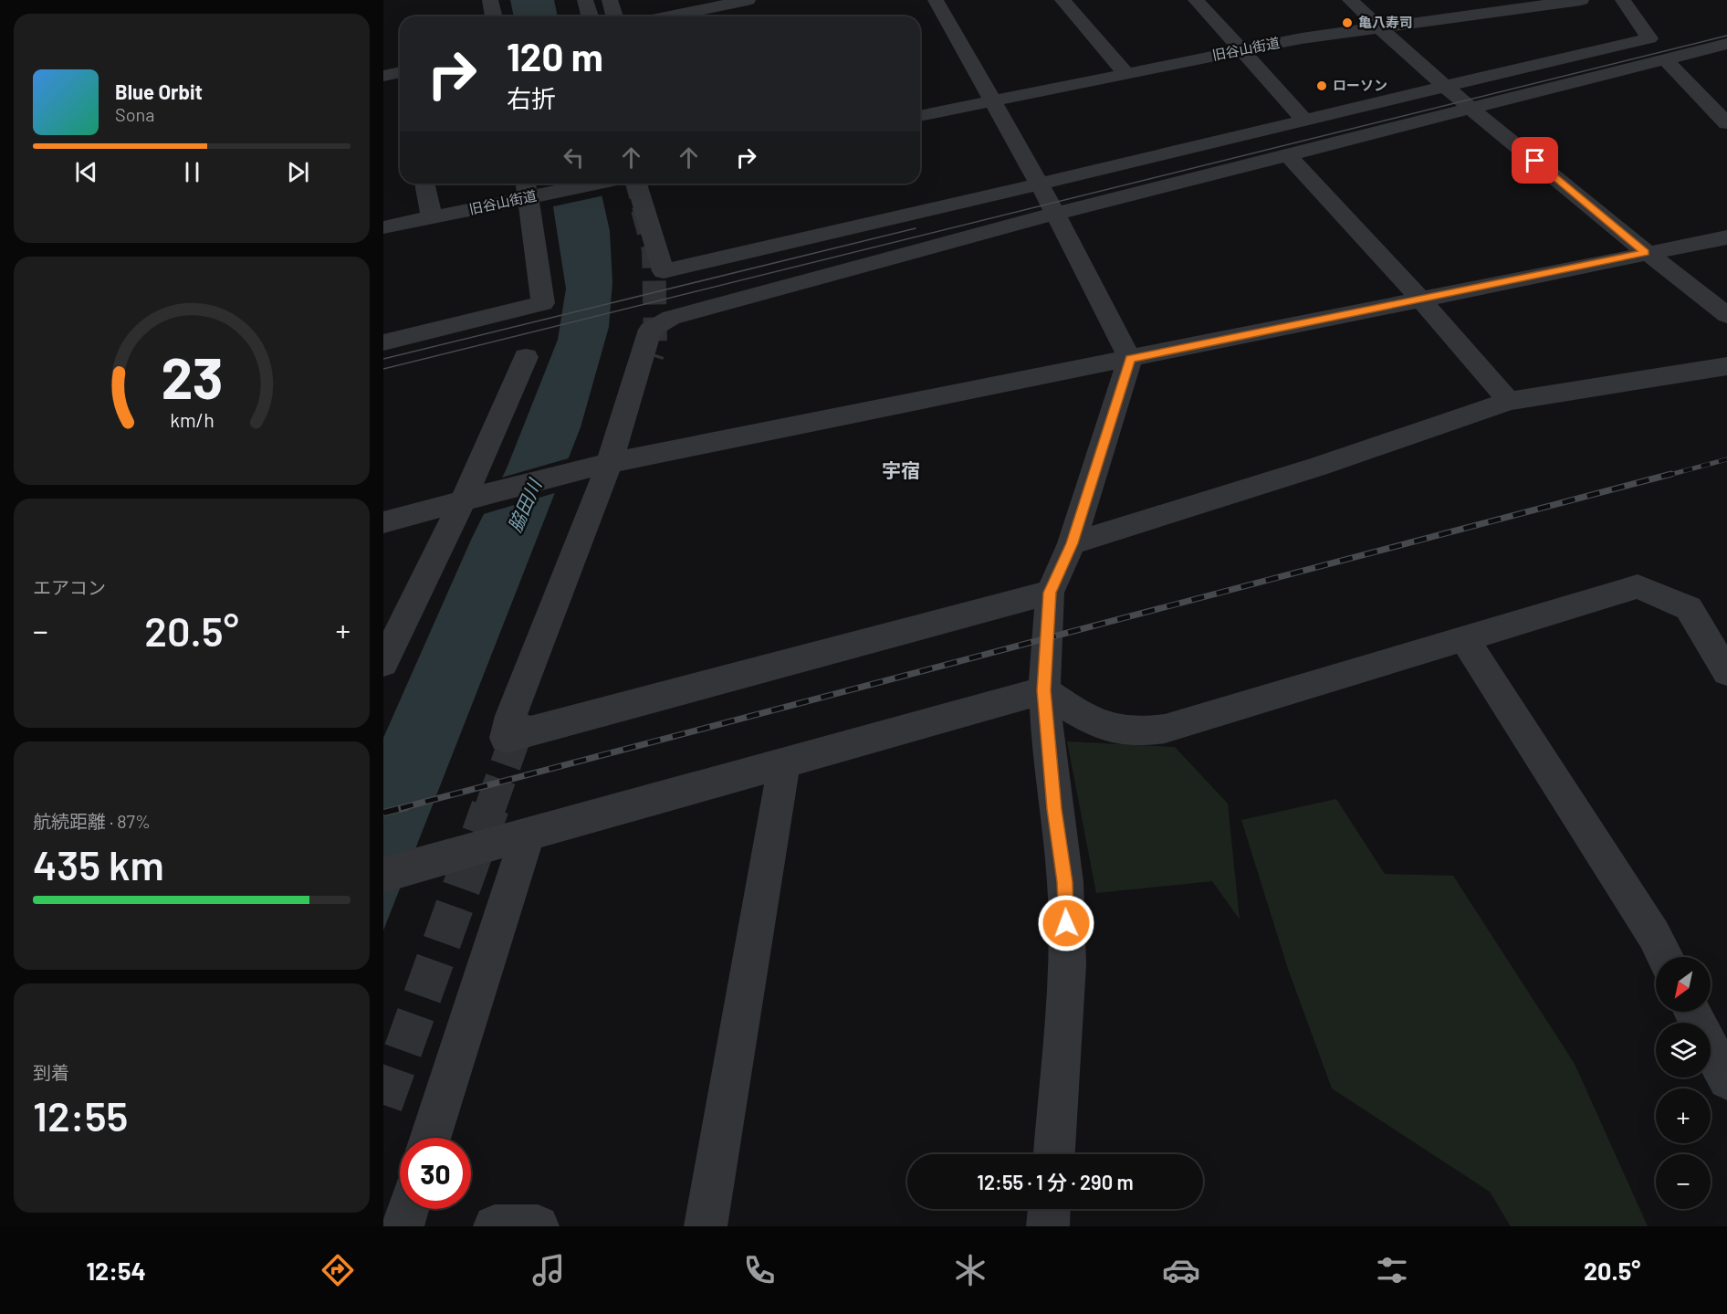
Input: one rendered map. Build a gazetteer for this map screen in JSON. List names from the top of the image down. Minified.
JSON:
{"streets":{"street":["旧谷山街道"]},"districts":["宇宿"],"water":["脇田川"],"places":["亀八寿司","ローソン"],"north":"bottom left","page":{"turn":["120 m","右折"],"song":["Blue Orbit","Sona"],"tile":["エアコン",["航続距離 · 87%","435 km"],["到着","12:55"]],"heat":["−","20.5°","+"],"map_buttons":["+","−"],"limit":"30","trip":"12:55 · 1 分 · 290 m","tabs":["12:54","20.5°"],"gauge":["23","km/h"]}}
